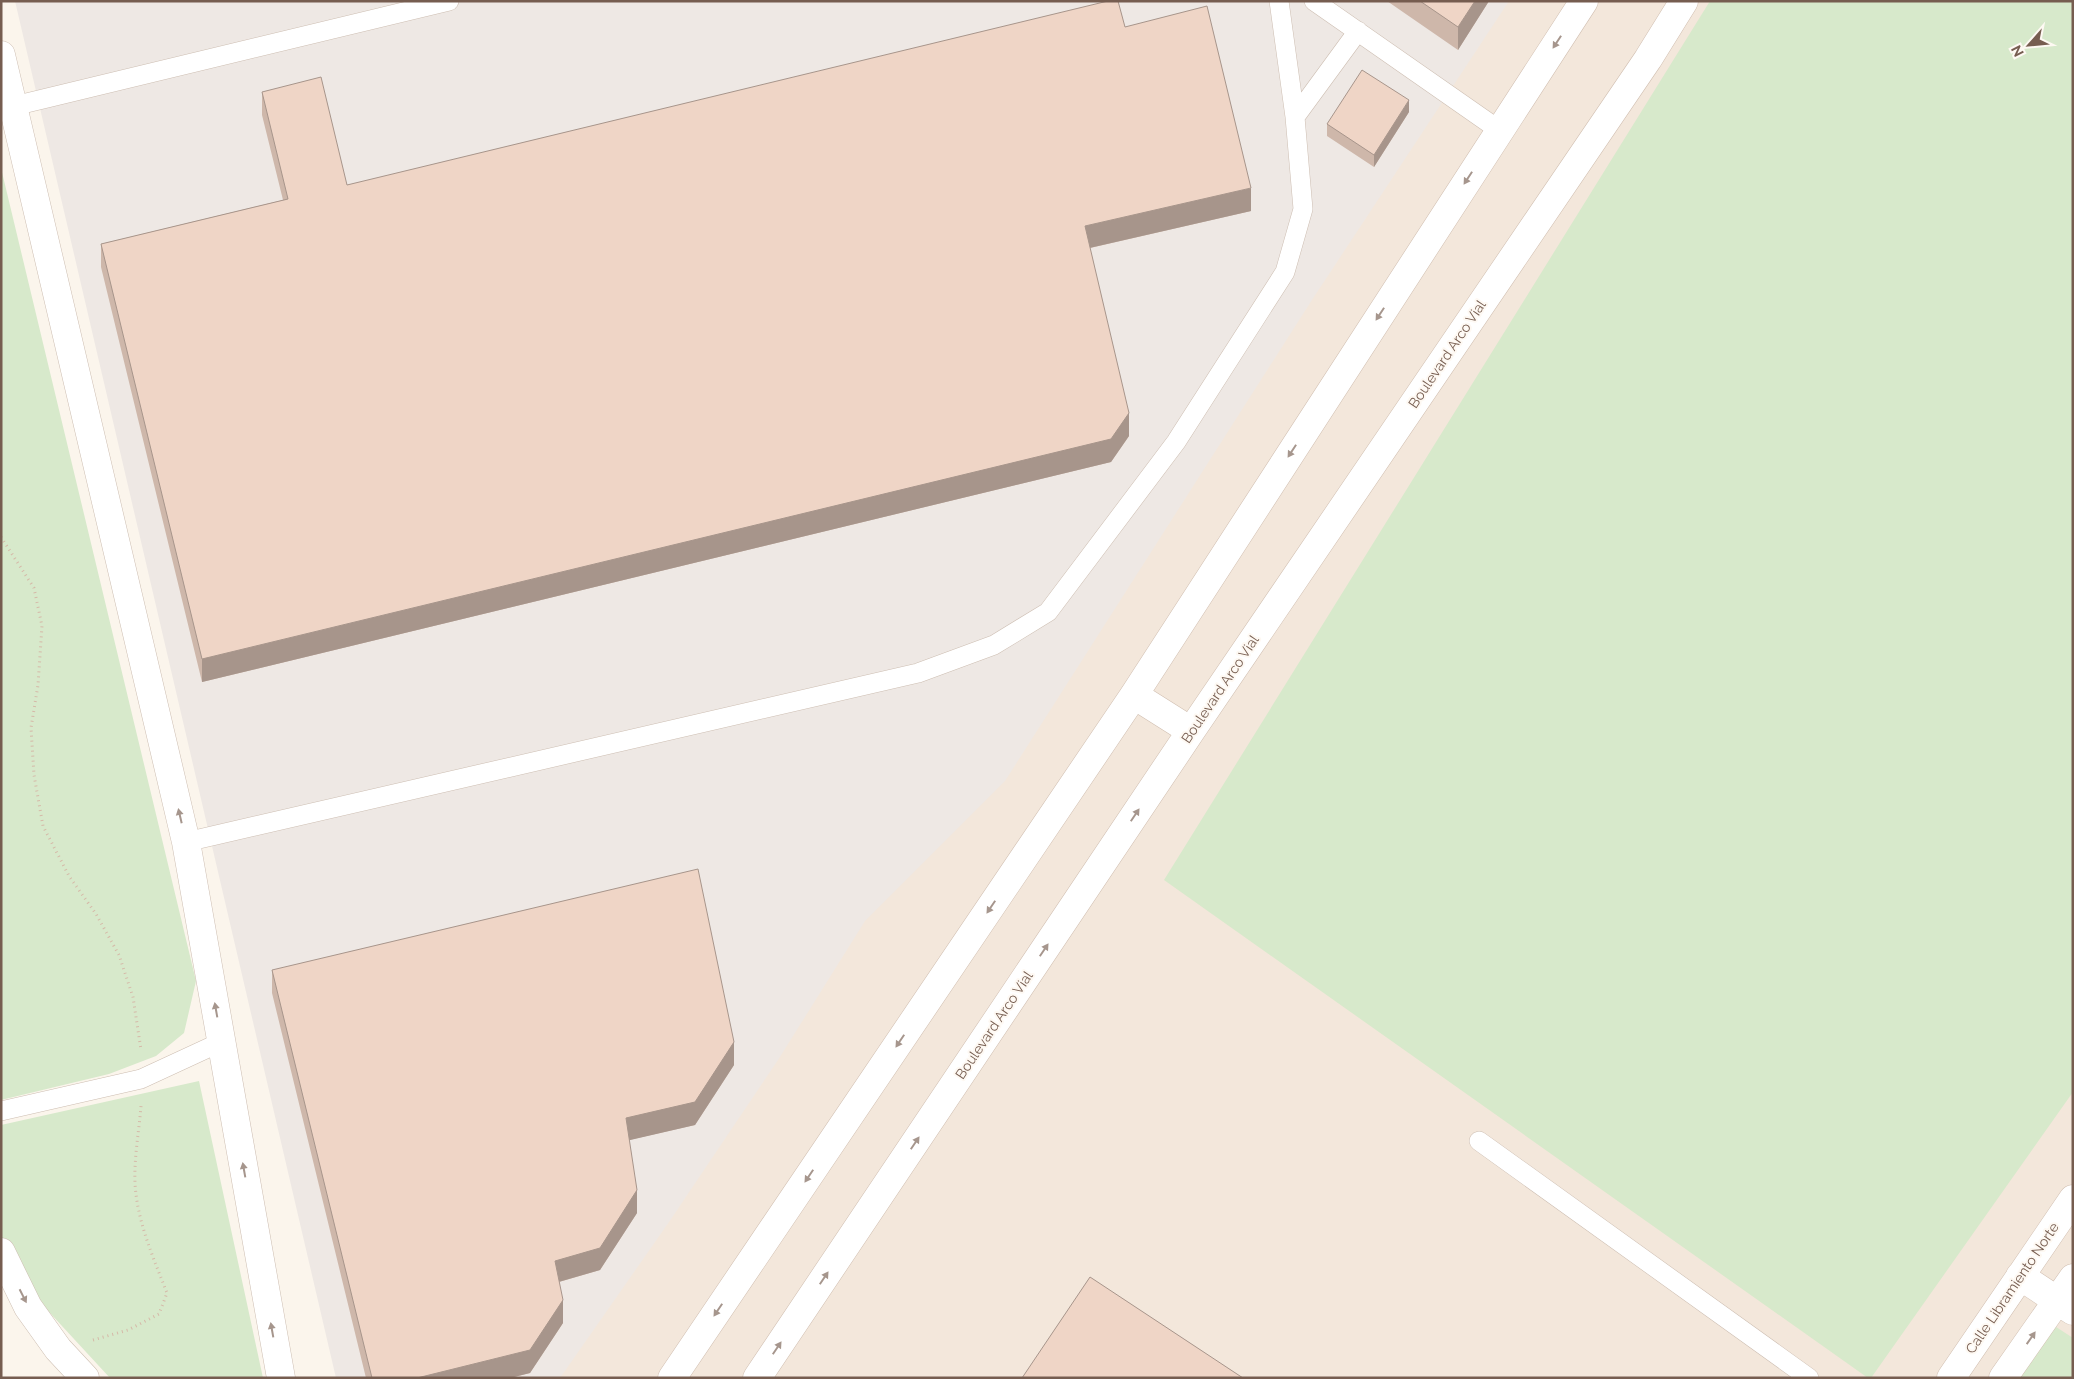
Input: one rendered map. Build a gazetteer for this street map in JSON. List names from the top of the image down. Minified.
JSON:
{"streets":{"street":["Boulevard Arco Vial","Calle Libramiento Norte"]},"north":"bottom left"}
